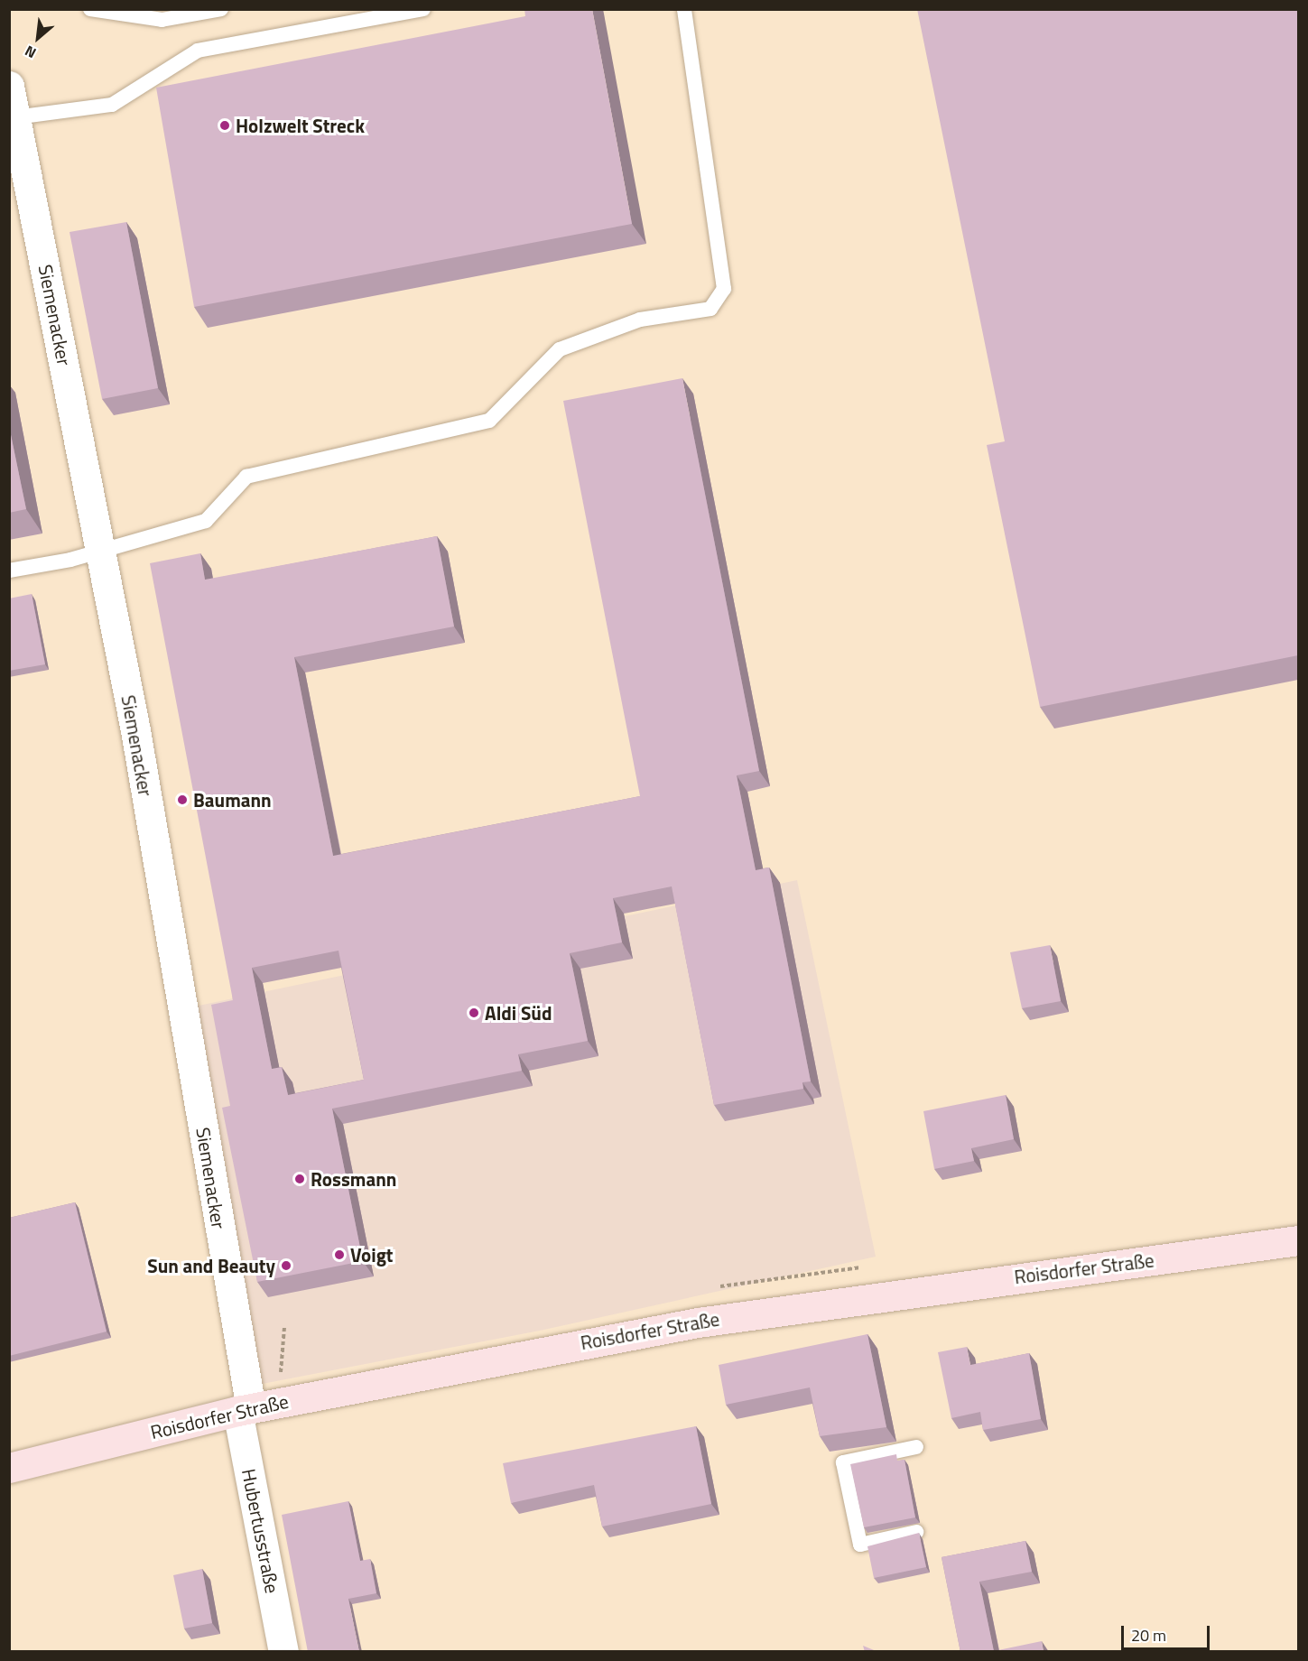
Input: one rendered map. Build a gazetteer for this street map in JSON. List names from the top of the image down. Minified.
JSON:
{"streets":{"main road":["Roisdorfer Straße"],"street":["Siemenacker","Hubertusstraße"]},"crossings":[["Siemenacker","Roisdorfer Straße"],["Siemenacker","Hubertusstraße"],["Roisdorfer Straße","Hubertusstraße"]],"places":["Holzwelt Streck","Baumann","Aldi Süd","Rossmann","Voigt","Sun and Beauty"],"scale_bar":"20 m","north":"bottom left"}
